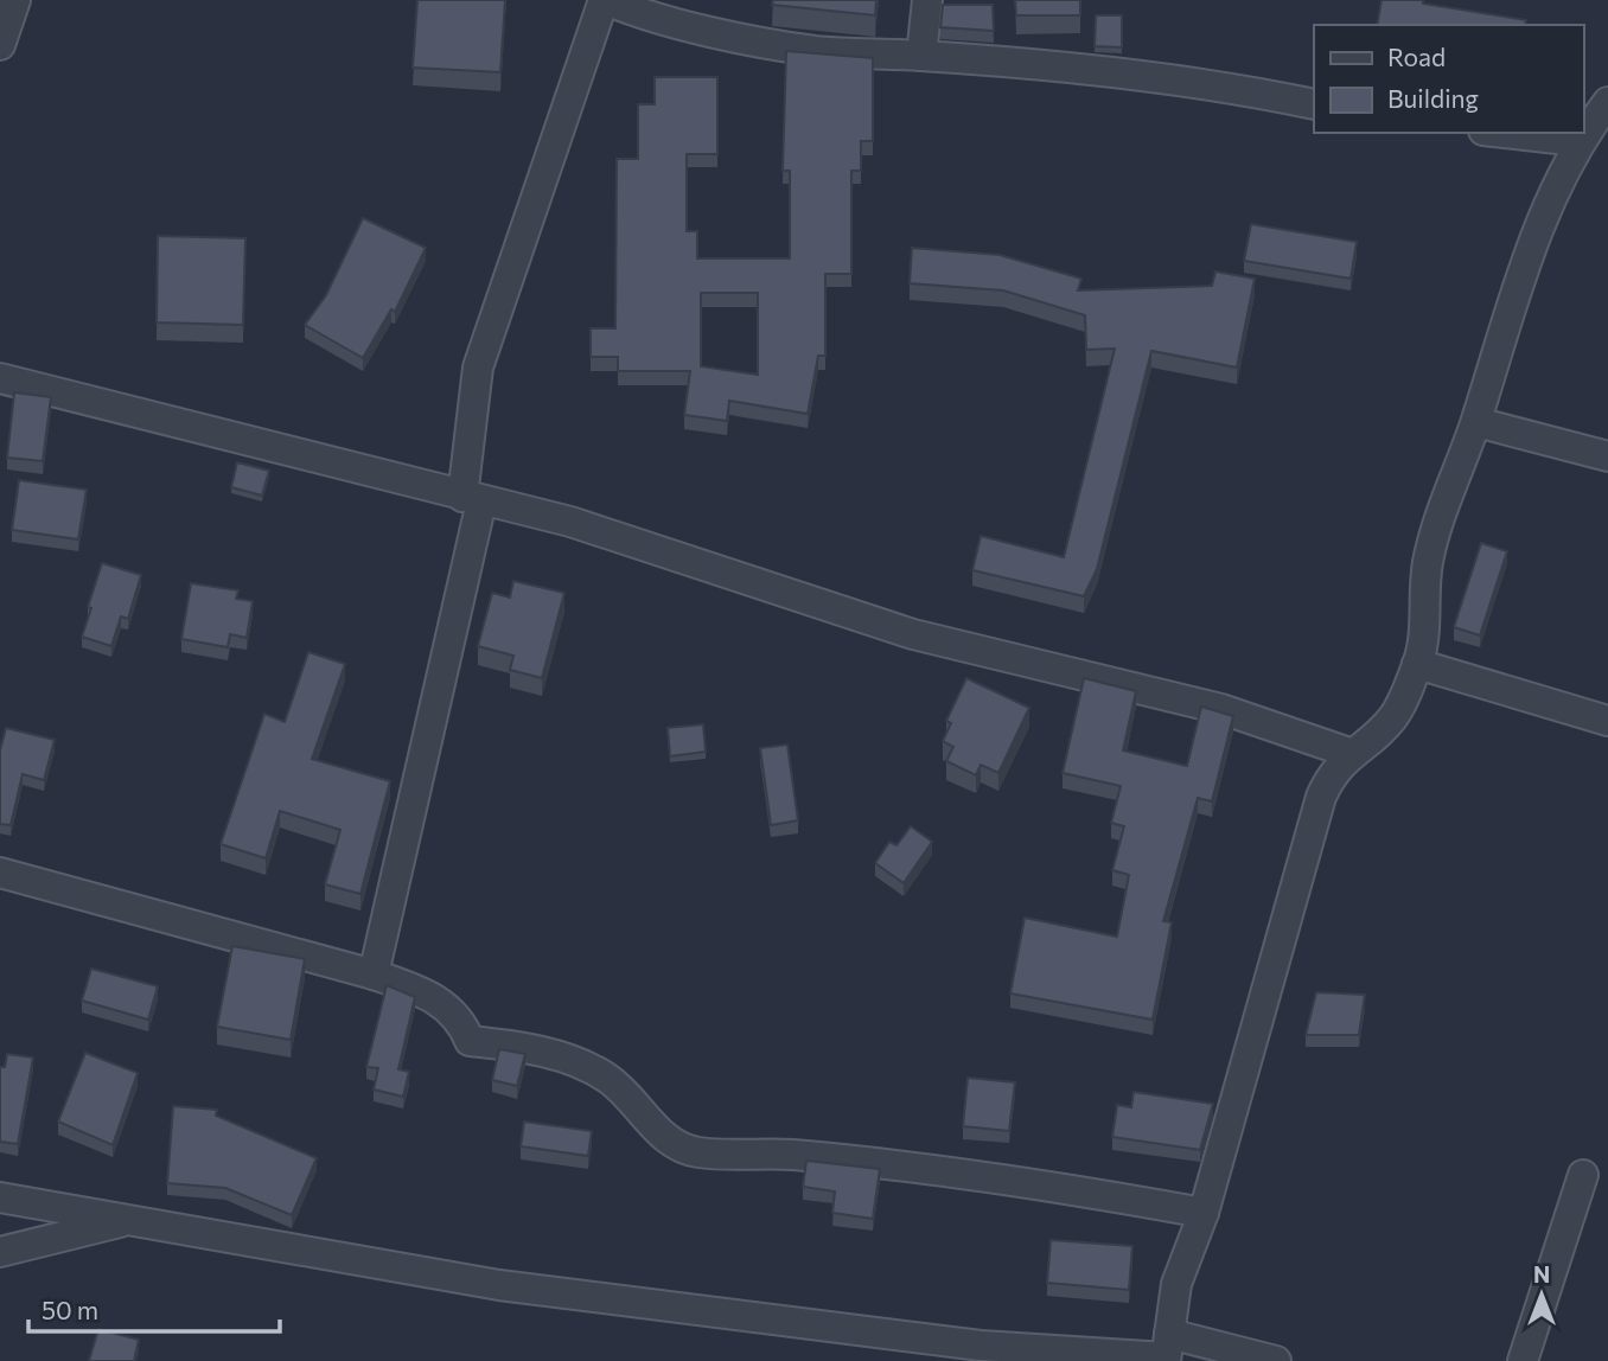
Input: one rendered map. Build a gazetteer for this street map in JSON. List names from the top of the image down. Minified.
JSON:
{"legend":["Road","Building"],"scale_bar":"50 m","north":"top"}
